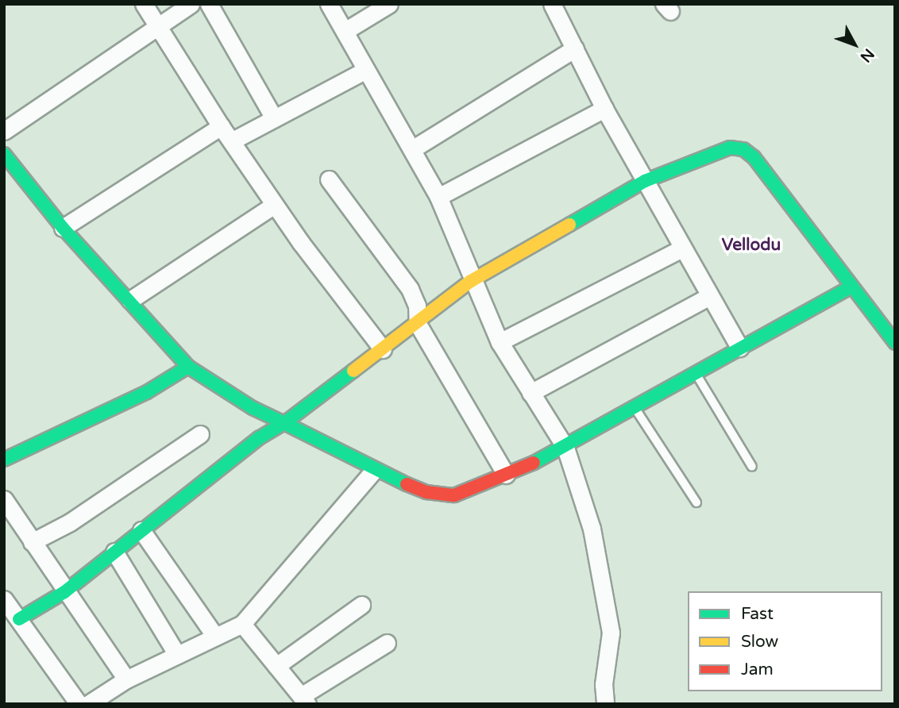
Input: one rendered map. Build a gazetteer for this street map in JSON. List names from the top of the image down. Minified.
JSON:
{"districts":["Vellodu"],"legend":["Fast","Slow","Jam"],"north":"bottom right"}
